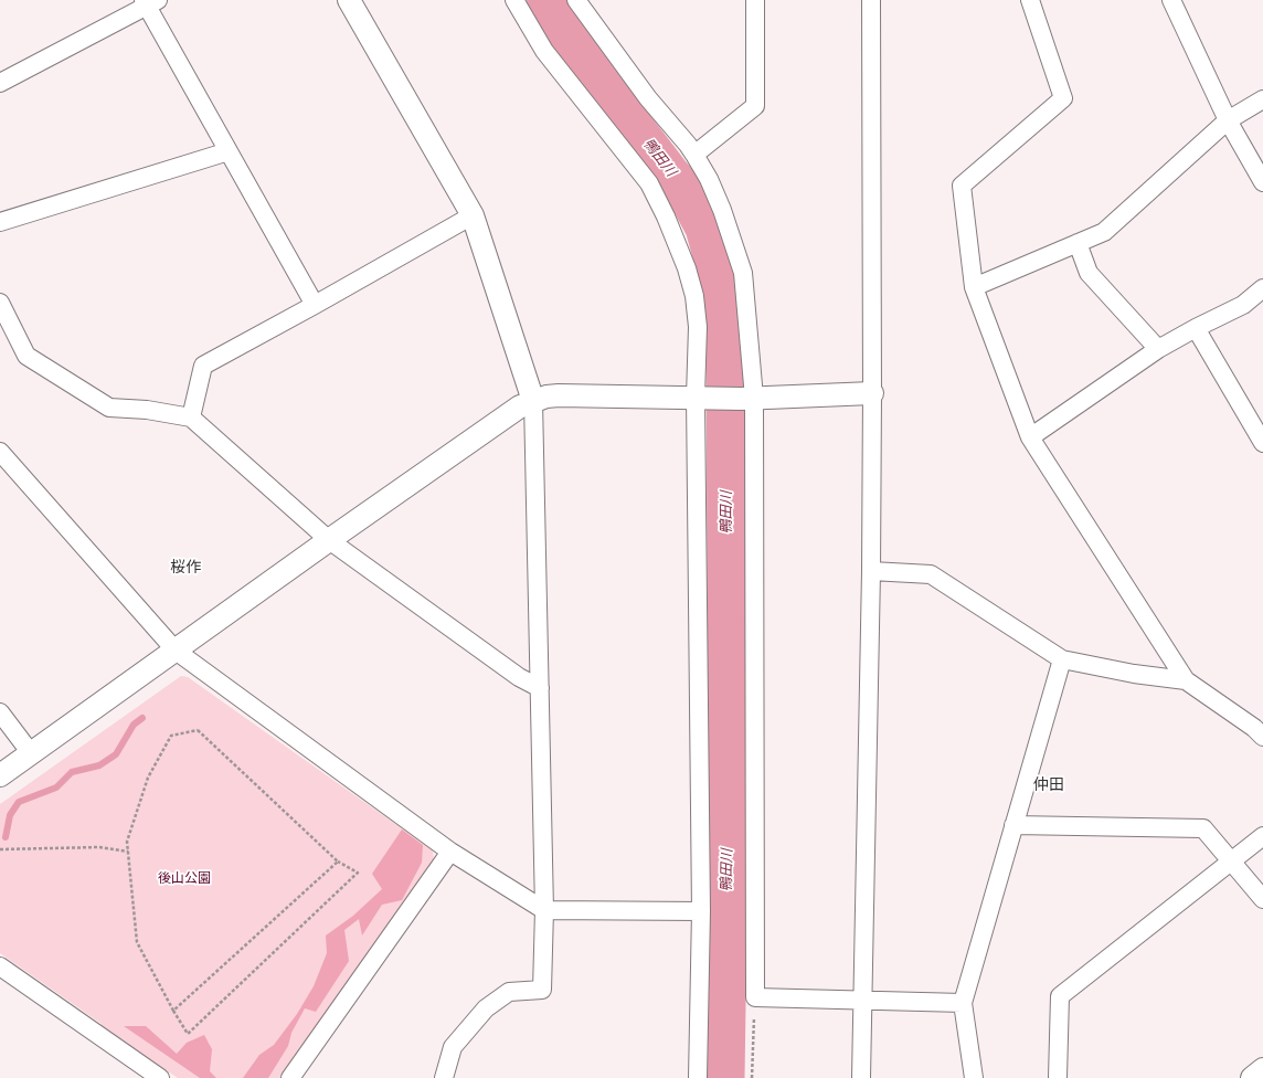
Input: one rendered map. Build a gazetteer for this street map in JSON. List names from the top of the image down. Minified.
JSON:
{"districts":["桜作","仲田"],"water":["鴨田川"],"parks":["後山公園"]}
